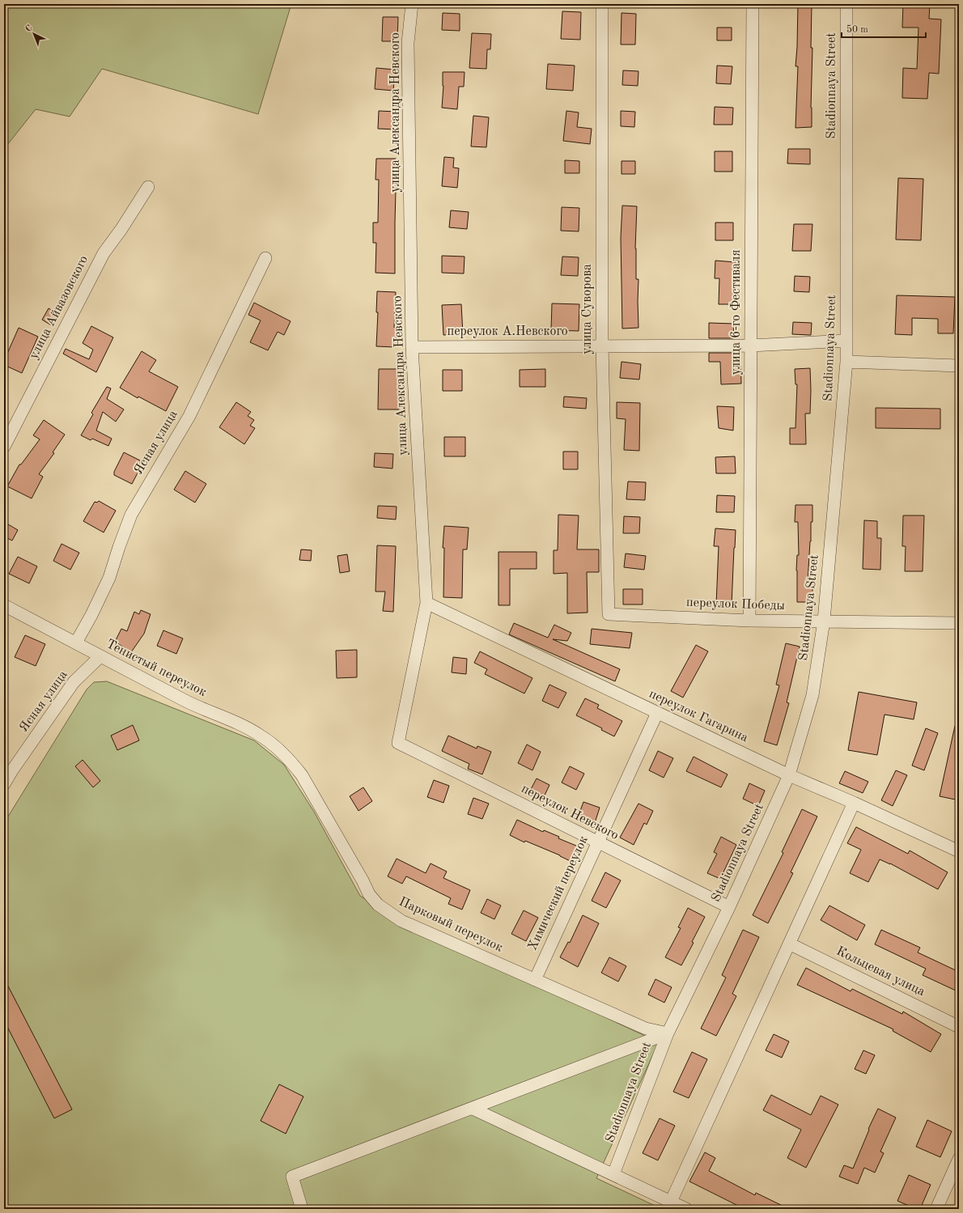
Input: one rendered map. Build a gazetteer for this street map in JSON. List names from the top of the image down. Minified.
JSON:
{"streets":{"street":["Stadionnaya Street","улица Александра Невского","улица Айвазовского","улица Суворова","улица 6-го Фестиваля","переулок А.Невского","Ясная улица","переулок Победы","Тенистый переулок","переулок Гагарина","переулок Невского","Химический переулок","Парковый переулок","Кольцевая улица"]},"crossings":[["Stadionnaya Street","переулок А.Невского"],["Stadionnaya Street","переулок Победы"],["Stadionnaya Street","переулок Гагарина"],["Stadionnaya Street","переулок Невского"],["Stadionnaya Street","Парковый переулок"],["улица Александра Невского","переулок А.Невского"],["улица Александра Невского","переулок Гагарина"],["улица Александра Невского","переулок Невского"],["улица Суворова","переулок А.Невского"],["улица Суворова","переулок Победы"],["улица 6-го Фестиваля","переулок А.Невского"],["улица 6-го Фестиваля","переулок Победы"],["Ясная улица","Тенистый переулок"],["Тенистый переулок","Парковый переулок"],["переулок Гагарина","Химический переулок"],["переулок Невского","Химический переулок"],["Химический переулок","Парковый переулок"]],"scale_bar":"50 m","north":"top left"}
